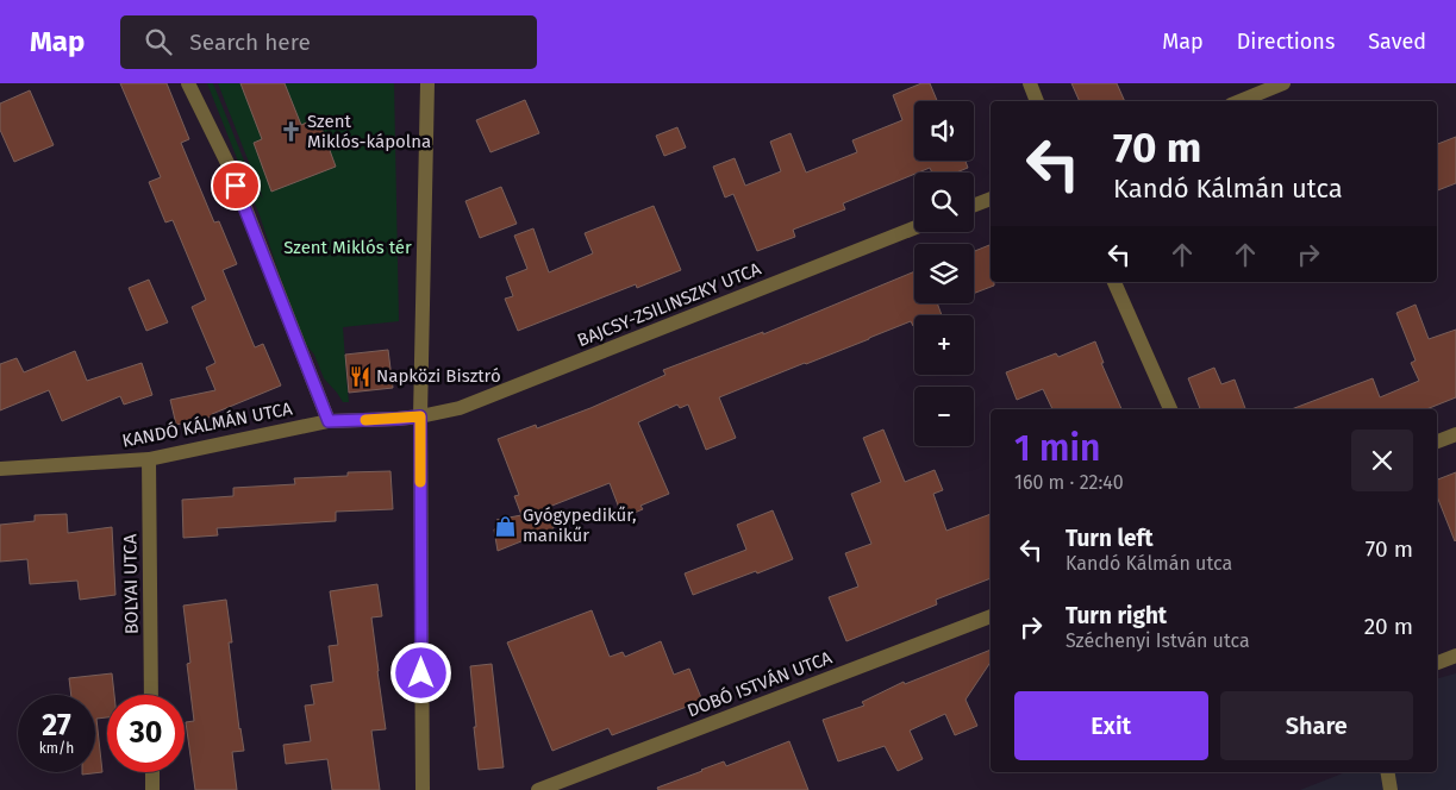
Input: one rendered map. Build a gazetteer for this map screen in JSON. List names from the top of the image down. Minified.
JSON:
{"streets":{"street":["BAJCSY-ZSILINSZKY UTCA","KANDÓ KÁLMÁN UTCA","BOLYAI UTCA","DOBÓ ISTVÁN UTCA"]},"crossings":[["BAJCSY-ZSILINSZKY UTCA","KANDÓ KÁLMÁN UTCA"],["KANDÓ KÁLMÁN UTCA","BOLYAI UTCA"]],"parks":["Szent Miklós tér"],"places":{"church":["Szent Miklós-kápolna"],"restaurant":["Napközi Bisztró"],"shop":["Gyógypedikűr, manikűr"]},"page":{"header":"Map","search":"Search here","nav":["Map","Directions","Saved"],"map_buttons":["+","−"],"turn":["70 m","Kandó Kálmán utca"],"heading":["1 min","160 m · 22:40"],"list":[{"name":"Turn left","note":"Kandó Kálmán utca","value":"70 m"},{"name":"Turn right","note":"Széchenyi István utca","value":"20 m"}],"buttons":["Exit","Share"],"speed":"27 km/h","limit":"30"}}
